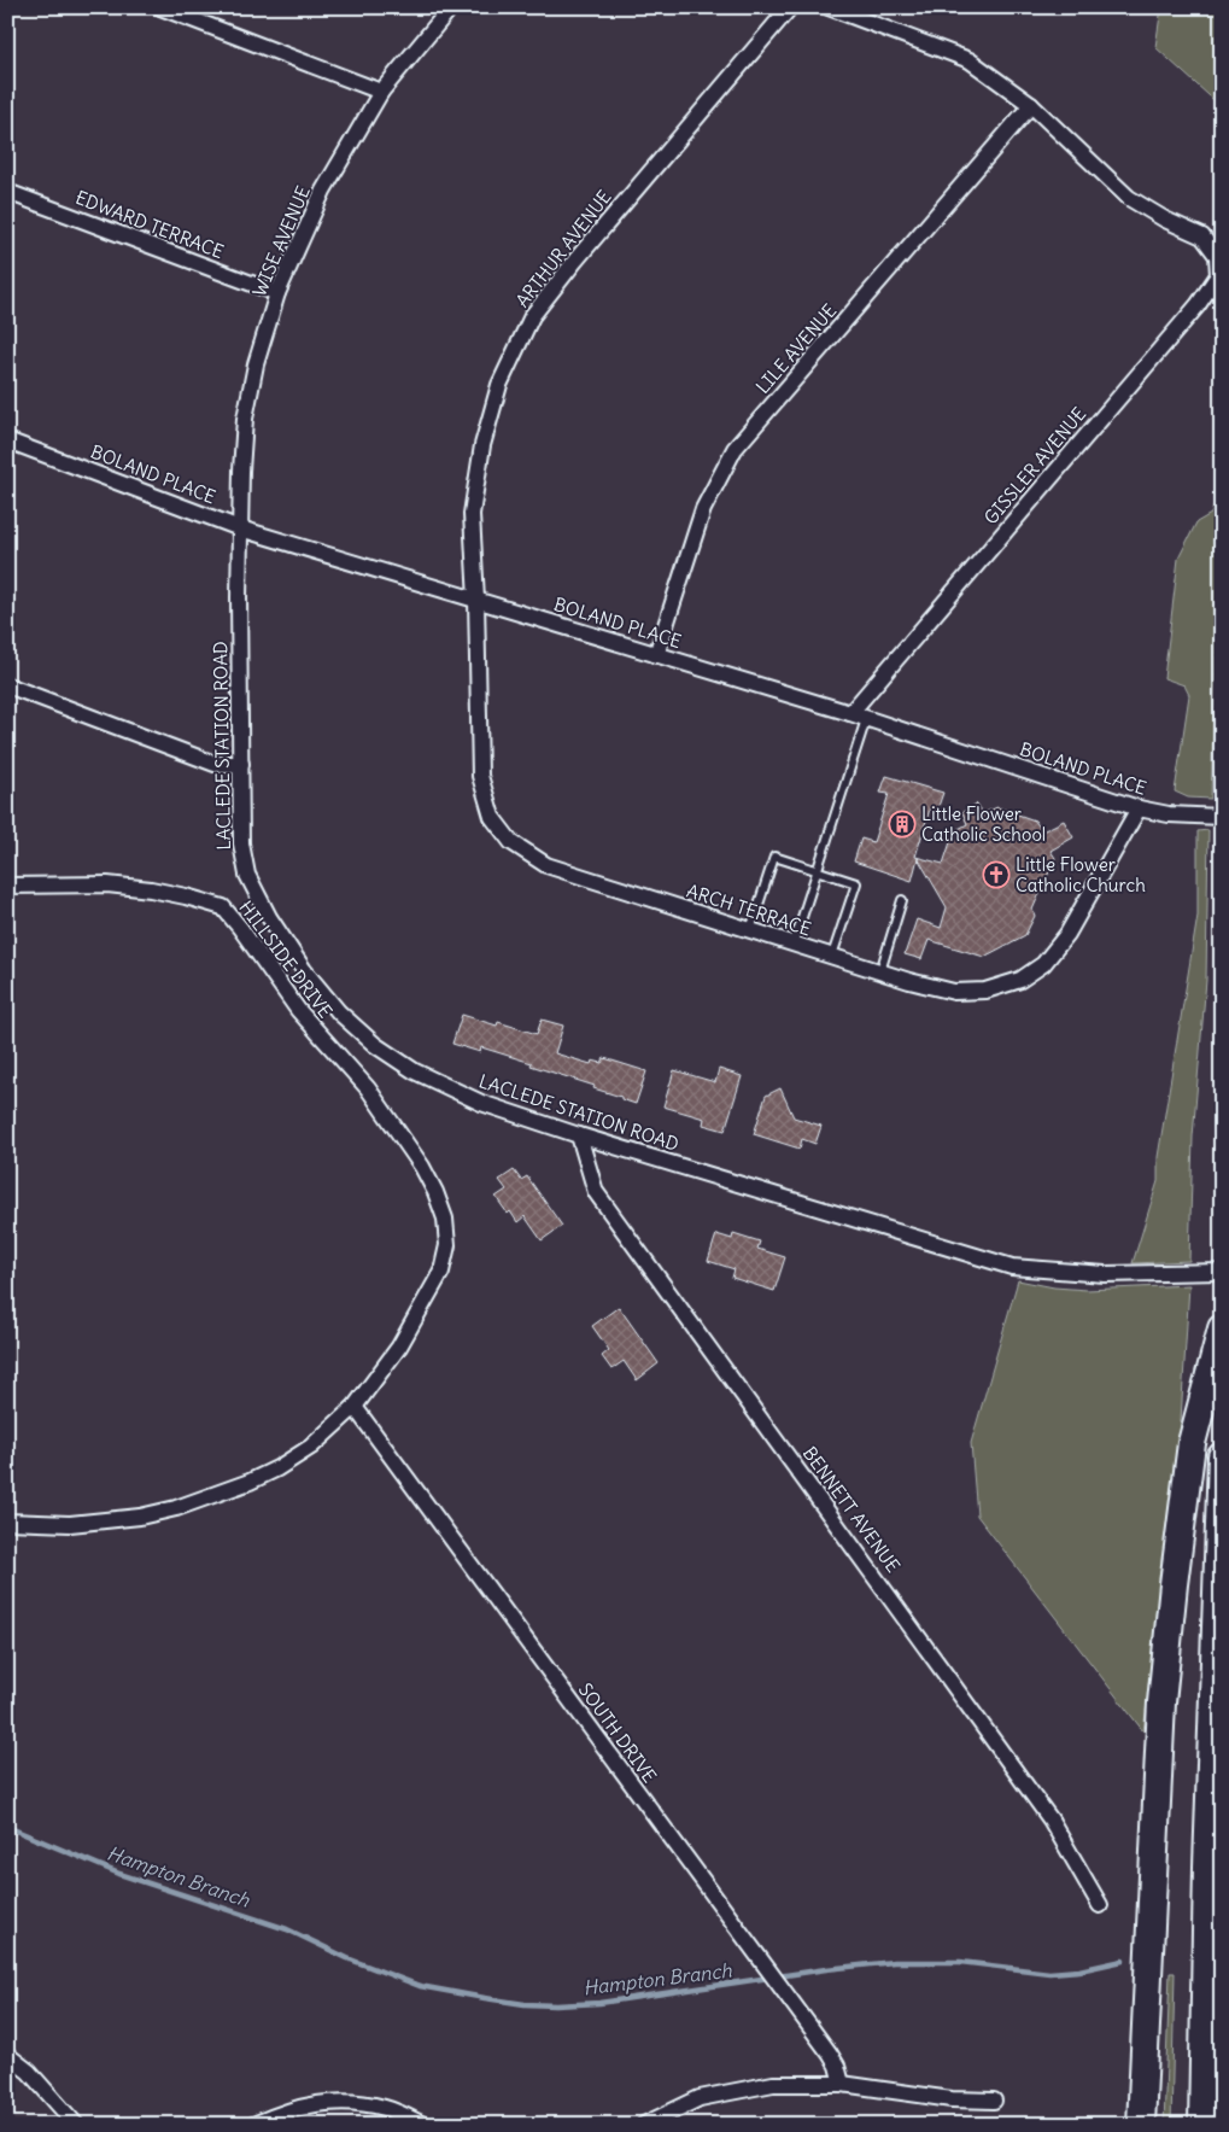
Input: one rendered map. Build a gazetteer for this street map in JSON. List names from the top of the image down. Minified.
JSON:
{"streets":{"street":["EDWARD TERRACE","WISE AVENUE","ARTHUR AVENUE","LILE AVENUE","GISSLER AVENUE","BOLAND PLACE","LACLEDE STATION ROAD","ARCH TERRACE","HILLSIDE DRIVE","BENNETT AVENUE","SOUTH DRIVE"]},"crossings":[["EDWARD TERRACE","WISE AVENUE"],["WISE AVENUE","BOLAND PLACE"],["WISE AVENUE","LACLEDE STATION ROAD"],["ARTHUR AVENUE","BOLAND PLACE"],["ARTHUR AVENUE","ARCH TERRACE"],["LILE AVENUE","GISSLER AVENUE"],["LILE AVENUE","BOLAND PLACE"],["GISSLER AVENUE","BOLAND PLACE"],["BOLAND PLACE","LACLEDE STATION ROAD"],["BOLAND PLACE","ARCH TERRACE"],["LACLEDE STATION ROAD","BENNETT AVENUE"],["HILLSIDE DRIVE","SOUTH DRIVE"]],"water":["Hampton Branch"],"places":{"building":["Little Flower Catholic School"],"church":["Little Flower Catholic Church"]}}
